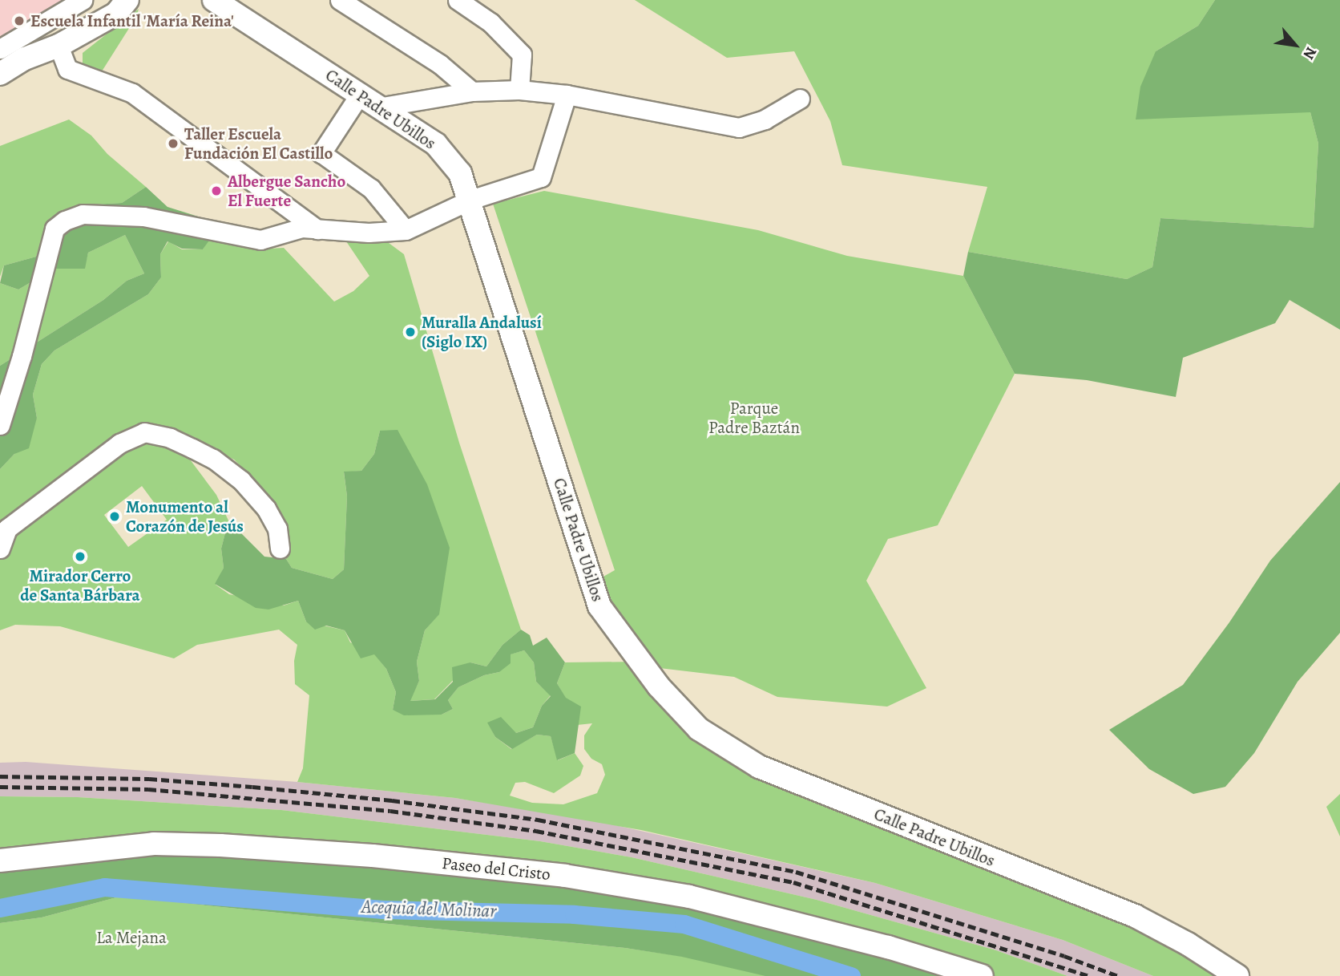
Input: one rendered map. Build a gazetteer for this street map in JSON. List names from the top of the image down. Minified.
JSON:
{"streets":{"street":["Calle Padre Ubillos","Paseo del Cristo"]},"water":["Acequia del Molinar"],"parks":["Parque Padre Baztán","La Mejana"],"places":["Escuela Infantil 'María Reina'","Taller Escuela Fundación El Castillo","Albergue Sancho El Fuerte","Muralla Andalusí (Siglo IX)","Monumento al Corazón de Jesús","Mirador Cerro de Santa Bárbara"],"north":"bottom right"}
